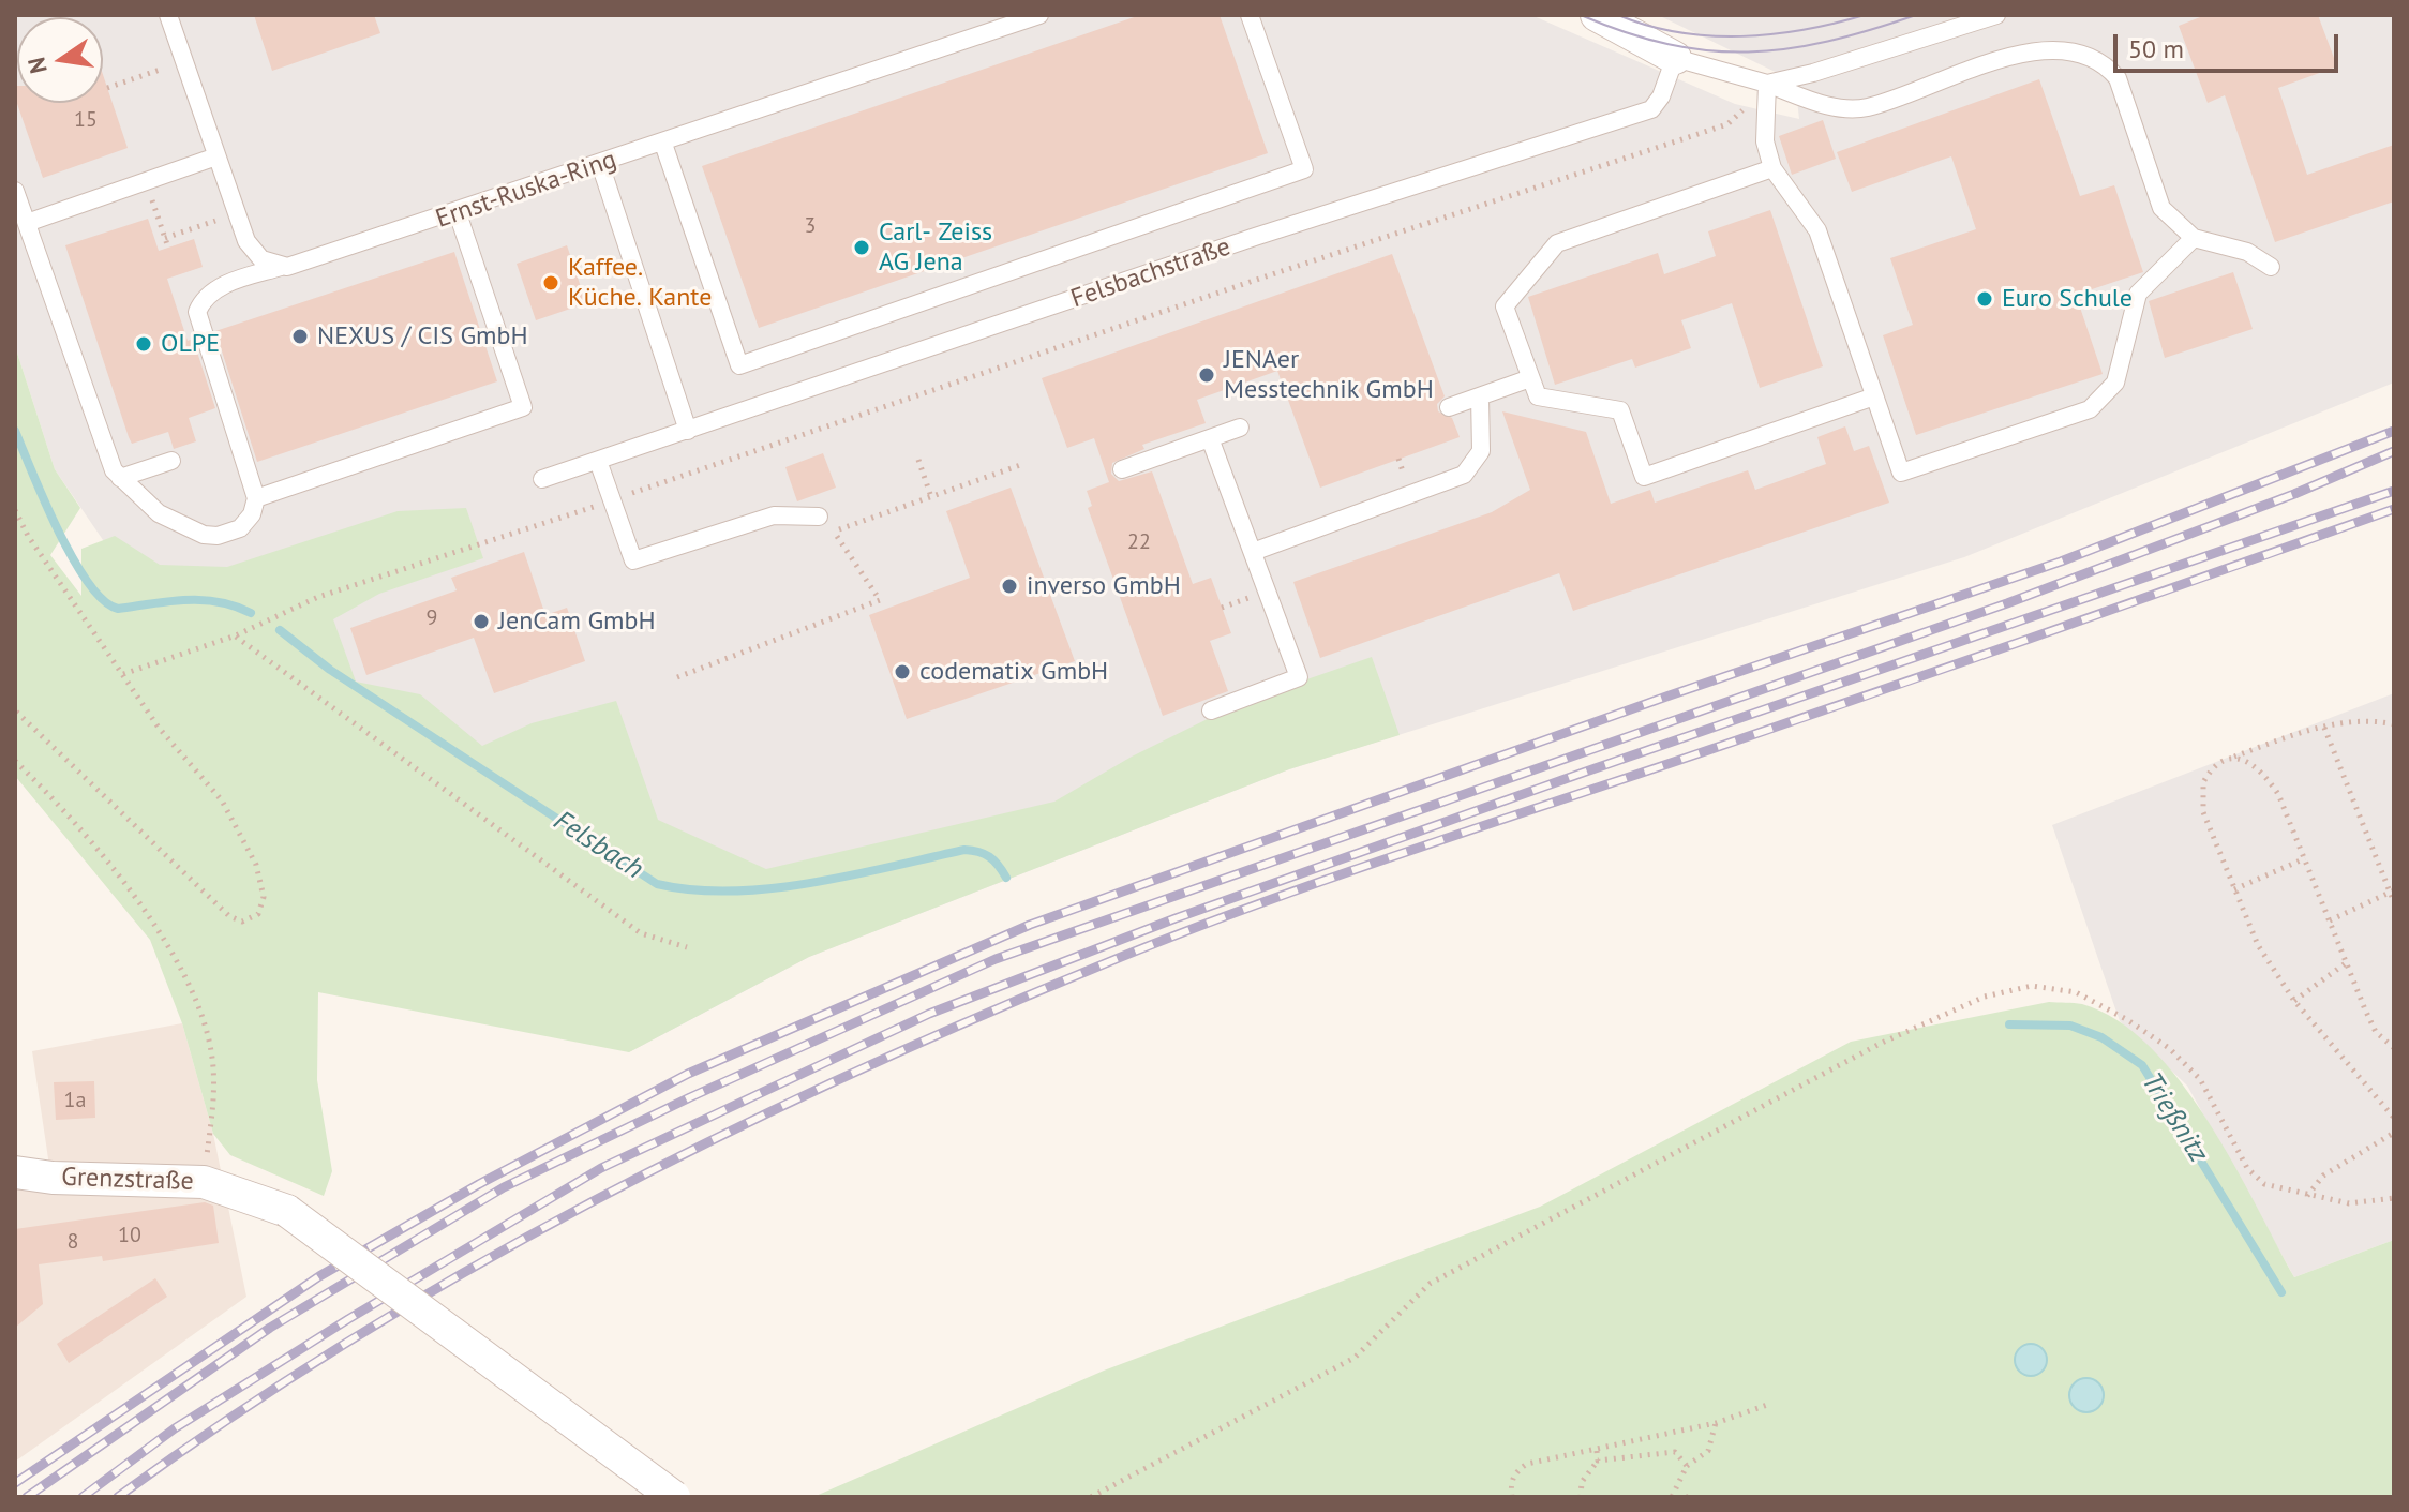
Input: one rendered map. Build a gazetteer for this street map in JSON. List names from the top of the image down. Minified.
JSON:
{"streets":{"street":["Grenzstraße"],"lane":["Ernst-Ruska-Ring","Felsbachstraße"]},"water":["Felsbach","Trießnitz"],"places":["Carl- Zeiss AG Jena","Kaffee. Küche. Kante","Euro Schule","NEXUS / CIS GmbH","OLPE","JENAer Messtechnik GmbH","inverso GmbH","JenCam GmbH","codematix GmbH"],"house_numbers":["15","3","22","9","1a","10","8"],"scale_bar":"50 m","north":"left"}
